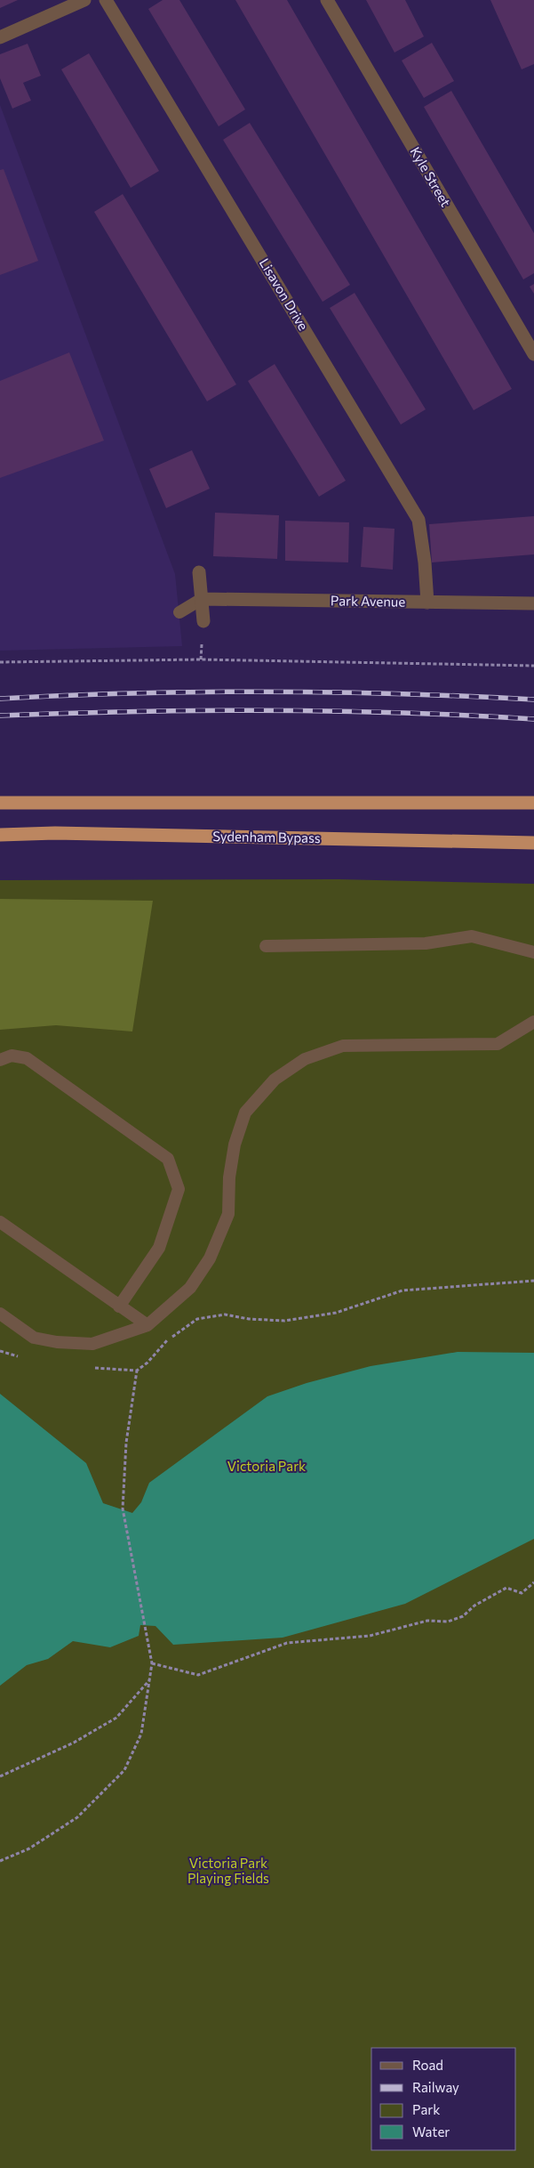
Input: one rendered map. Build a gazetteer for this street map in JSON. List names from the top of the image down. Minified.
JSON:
{"streets":{"highway":["Sydenham Bypass"],"street":["Kyle Street","Lisavon Drive","Park Avenue"]},"crossings":[["Lisavon Drive","Park Avenue"]],"parks":["Victoria Park","Victoria Park Playing Fields"],"legend":["Road","Railway","Park","Water"]}
